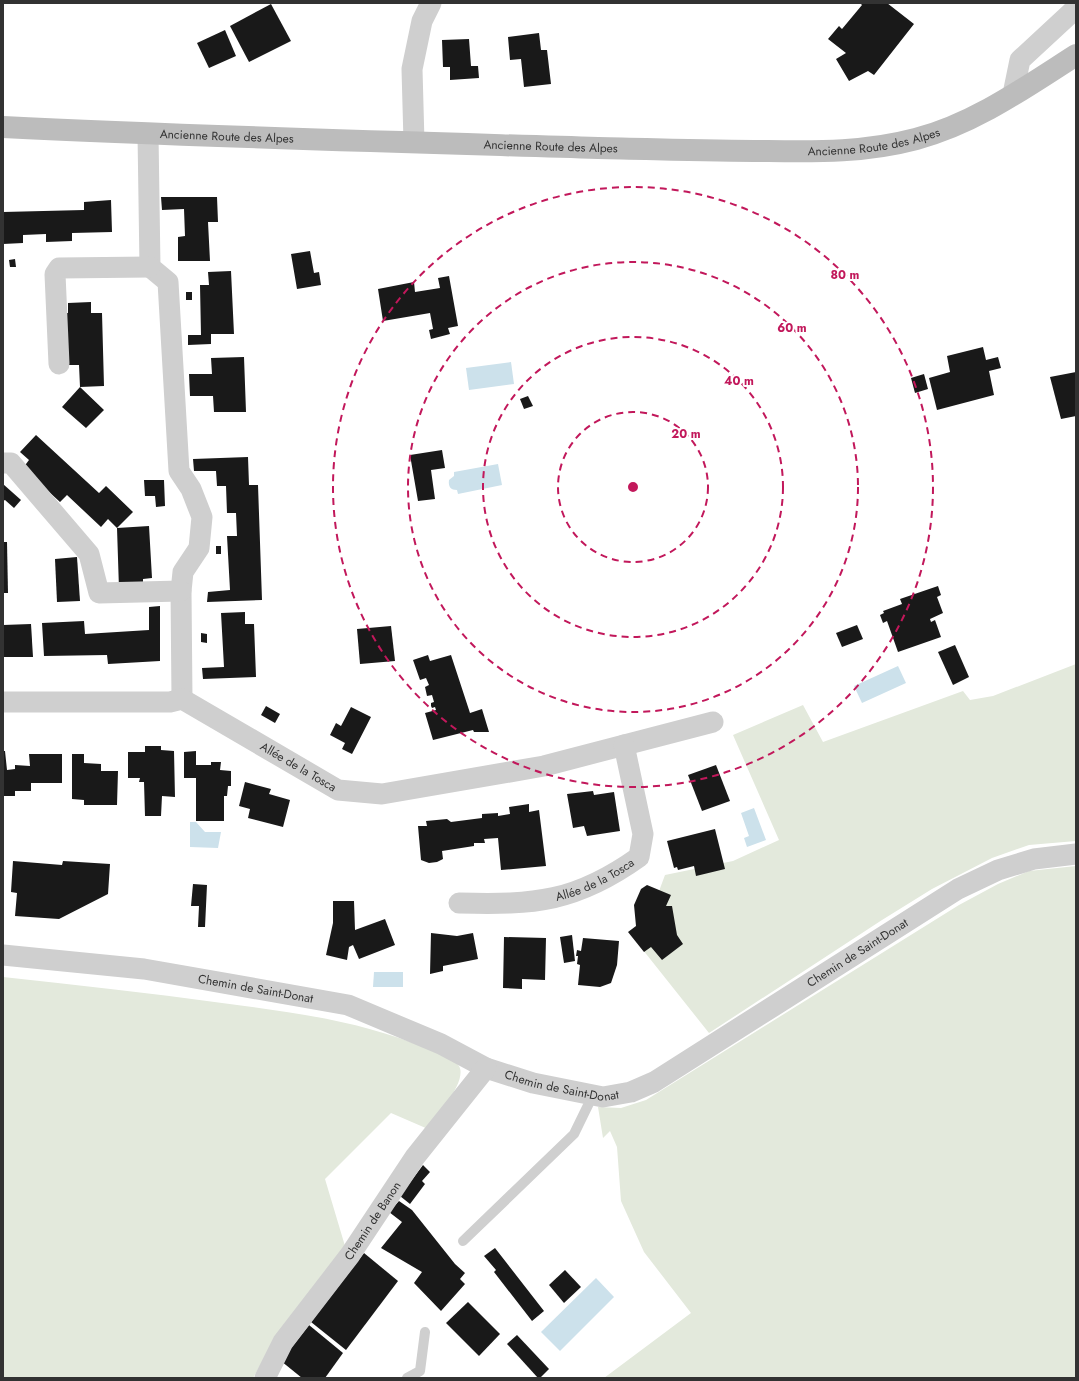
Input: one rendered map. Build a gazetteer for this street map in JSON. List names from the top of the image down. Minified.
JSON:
{"streets":{"main road":["Ancienne Route des Alpes"],"street":["Allée de la Tosca","Chemin de Saint-Donat","Chemin de Banon"]},"crossings":[["Chemin de Saint-Donat","Chemin de Banon"]],"rings":["80 m","60 m","40 m","20 m"]}
